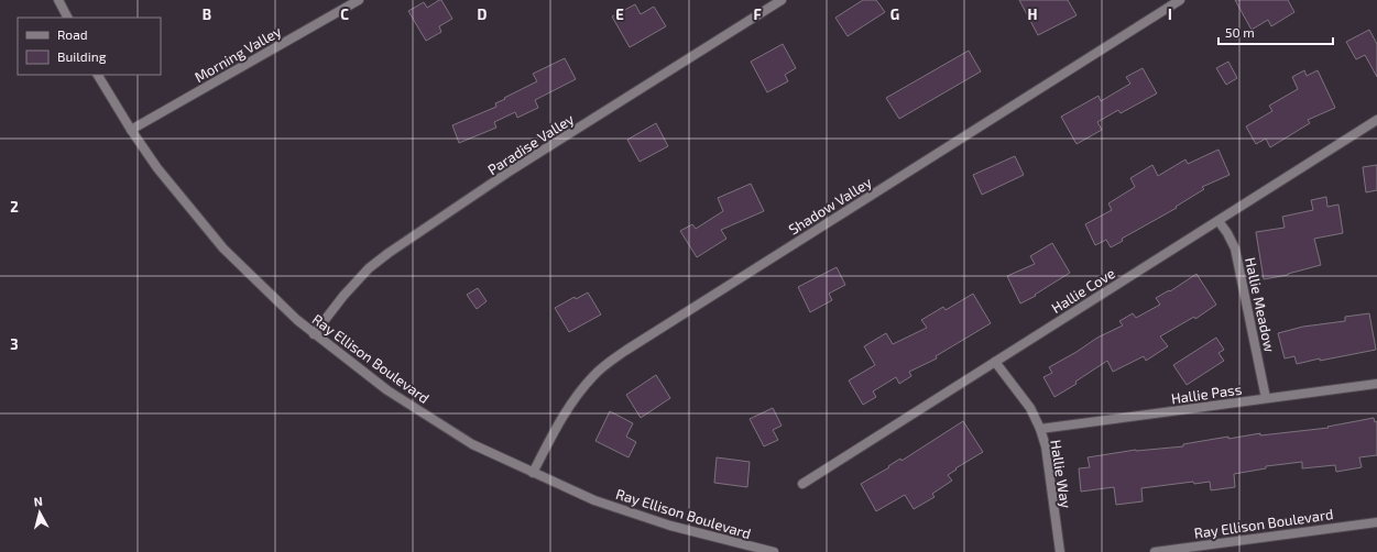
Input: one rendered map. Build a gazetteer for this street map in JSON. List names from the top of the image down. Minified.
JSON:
{"streets":{"street":["Morning Valley","Paradise Valley","Shadow Valley","Hallie Cove","Hallie Meadow","Ray Ellison Boulevard","Hallie Pass","Hallie Way"]},"crossings":[["Morning Valley","Ray Ellison Boulevard"],["Paradise Valley","Ray Ellison Boulevard"],["Shadow Valley","Ray Ellison Boulevard"],["Hallie Cove","Hallie Meadow"],["Hallie Cove","Hallie Way"],["Hallie Meadow","Hallie Pass"],["Hallie Pass","Hallie Way"]],"legend":["Road","Building"],"scale_bar":"50 m","north":"top","grid":{"columns":["B","C","D","E","F","G","H","I"],"rows":["2","3"]}}
